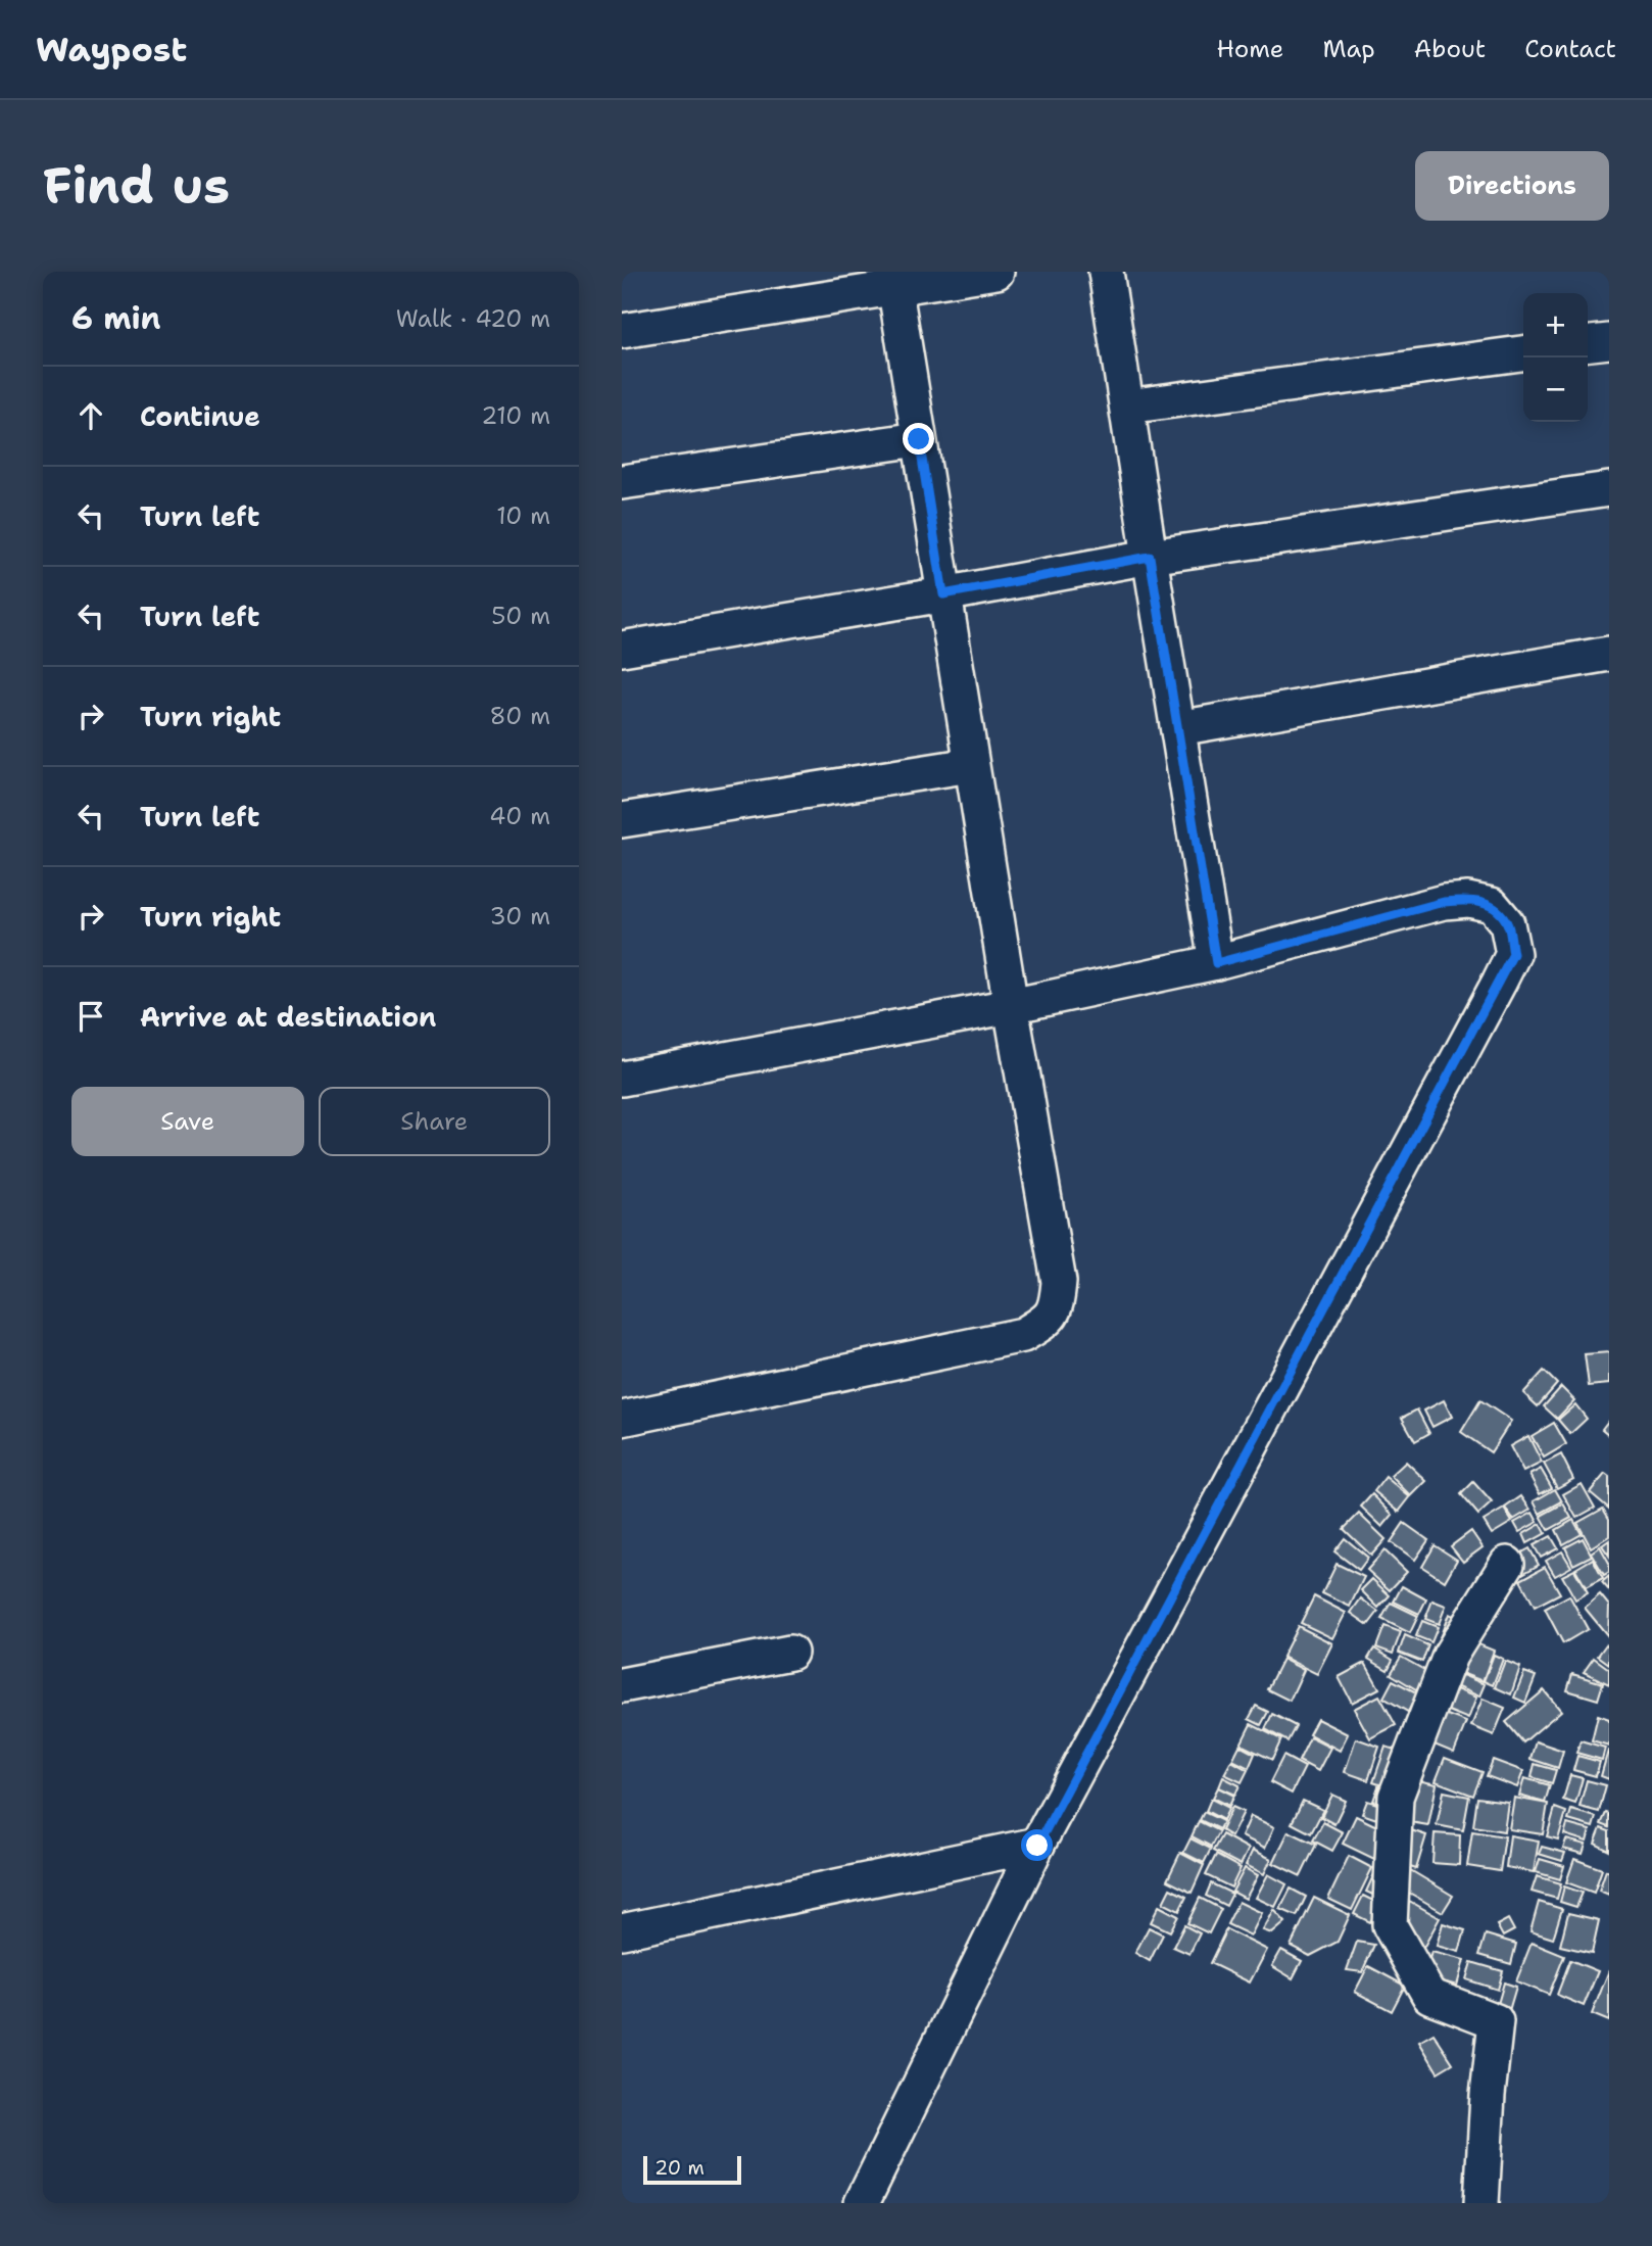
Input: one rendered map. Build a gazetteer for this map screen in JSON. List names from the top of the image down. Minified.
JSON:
{"scale_bar":"20 m","page":{"header":"Waypost","nav":["Home","Map","About","Contact"],"buttons":["Directions",["Save","Share"]],"title":"Find us","heading":["6 min","Walk · 420 m"],"map_buttons":["+","−"],"list":[["Continue","210 m"],["Turn left","10 m"],["Turn left","50 m"],["Turn right","80 m"],["Turn left","40 m"],["Turn right","30 m"],"Arrive at destination"],"scale":"20 m"}}
